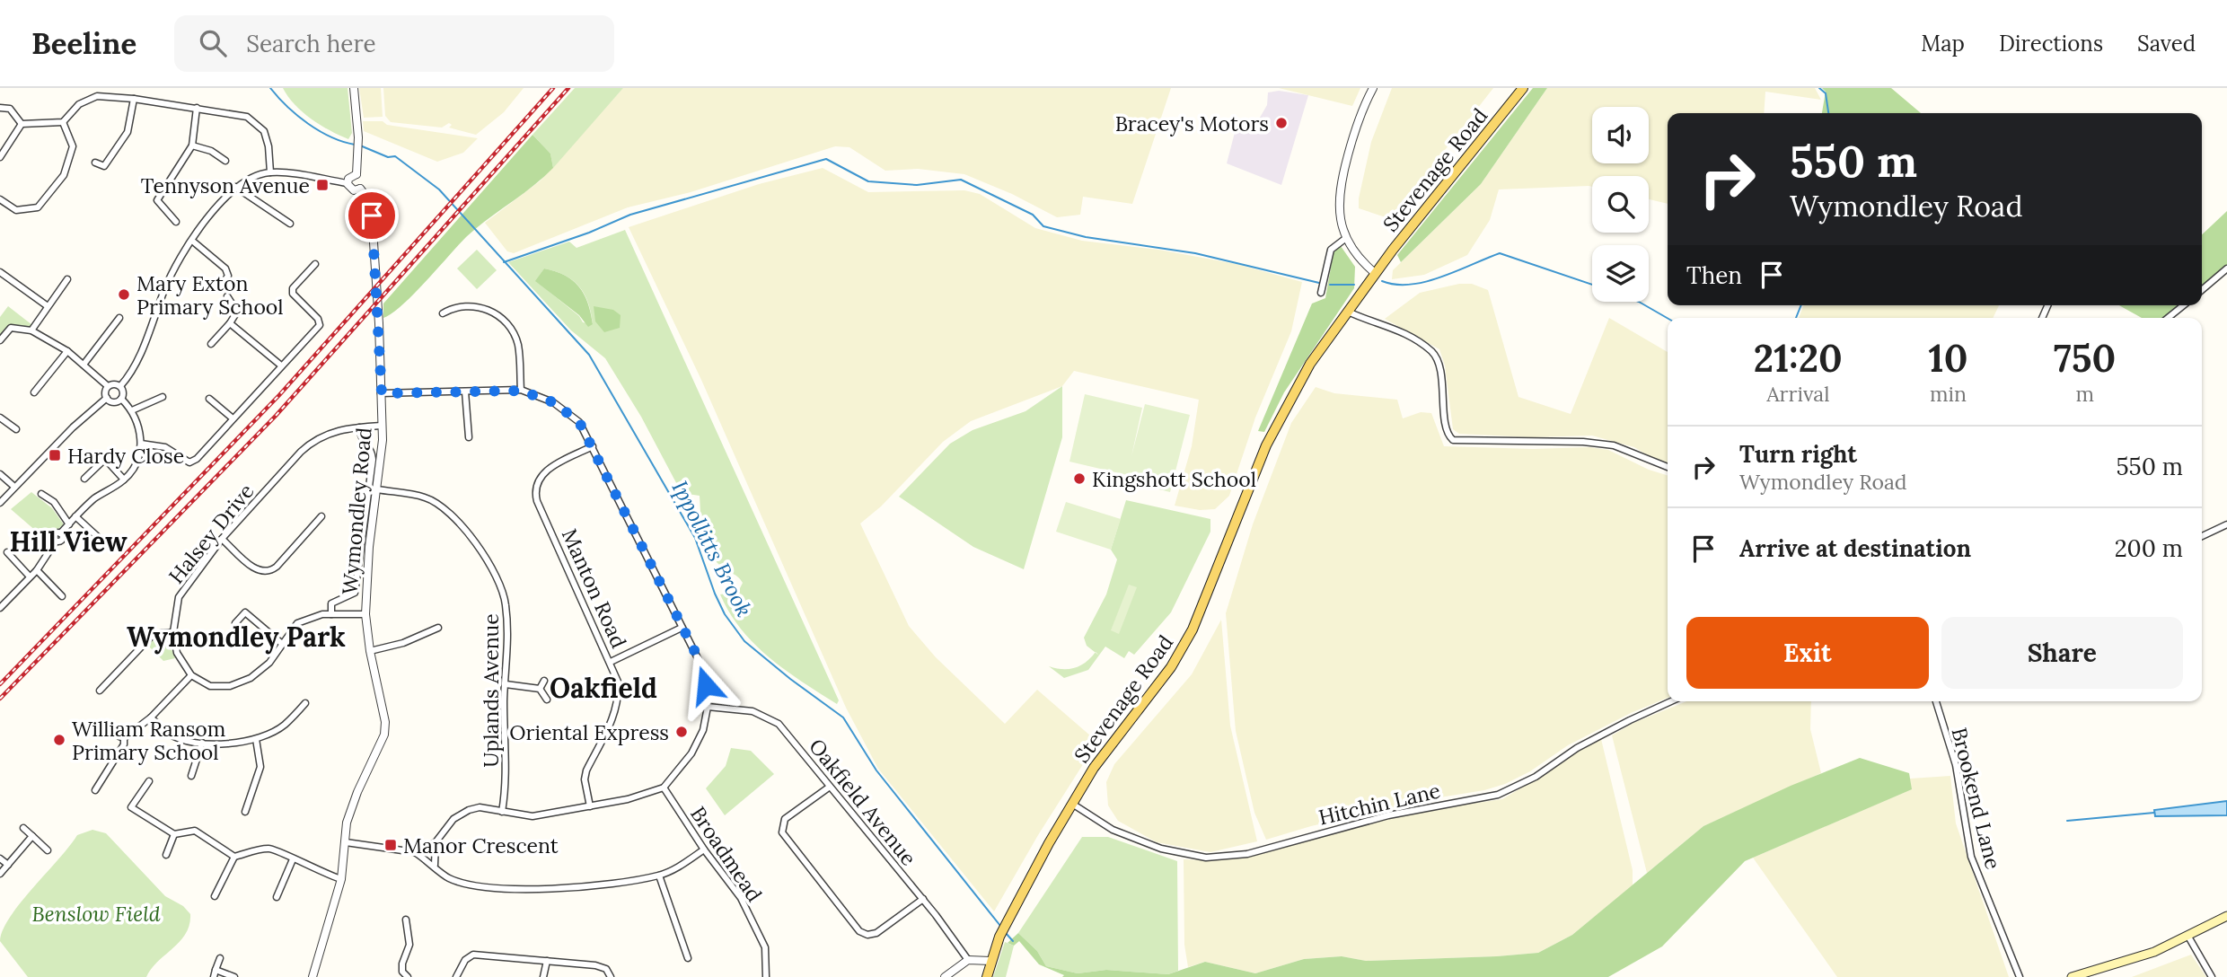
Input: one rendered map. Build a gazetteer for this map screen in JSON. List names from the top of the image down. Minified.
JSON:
{"streets":{"main road":["Stevenage Road"],"street":["Wymondley Road","Halsey Drive","Manton Road","Uplands Avenue","Brookend Lane","Oakfield Avenue","Hitchin Lane","Broadmead"]},"crossings":[["Stevenage Road","Hitchin Lane"],["Wymondley Road","Halsey Drive"],["Wymondley Road","Uplands Avenue"]],"districts":["Hill View","Wymondley Park","Oakfield"],"water":["Ippollitts Brook"],"parks":["Benslow Field"],"places":{"other":["Bracey's Motors","Mary Exton Primary School","Kingshott School","Oriental Express","William Ransom Primary School"],"transit":["Tennyson Avenue","Hardy Close","Manor Crescent"]},"page":{"header":"Beeline","search":"Search here","nav":["Map","Directions","Saved"],"turn":["550 m","Wymondley Road"],"then":"Then","eta":["21:20","Arrival","10","min","750","m"],"list":[{"name":"Turn right","note":"Wymondley Road","value":"550 m"},{"name":"Arrive at destination","value":"200 m"}],"buttons":["Exit","Share"]}}
